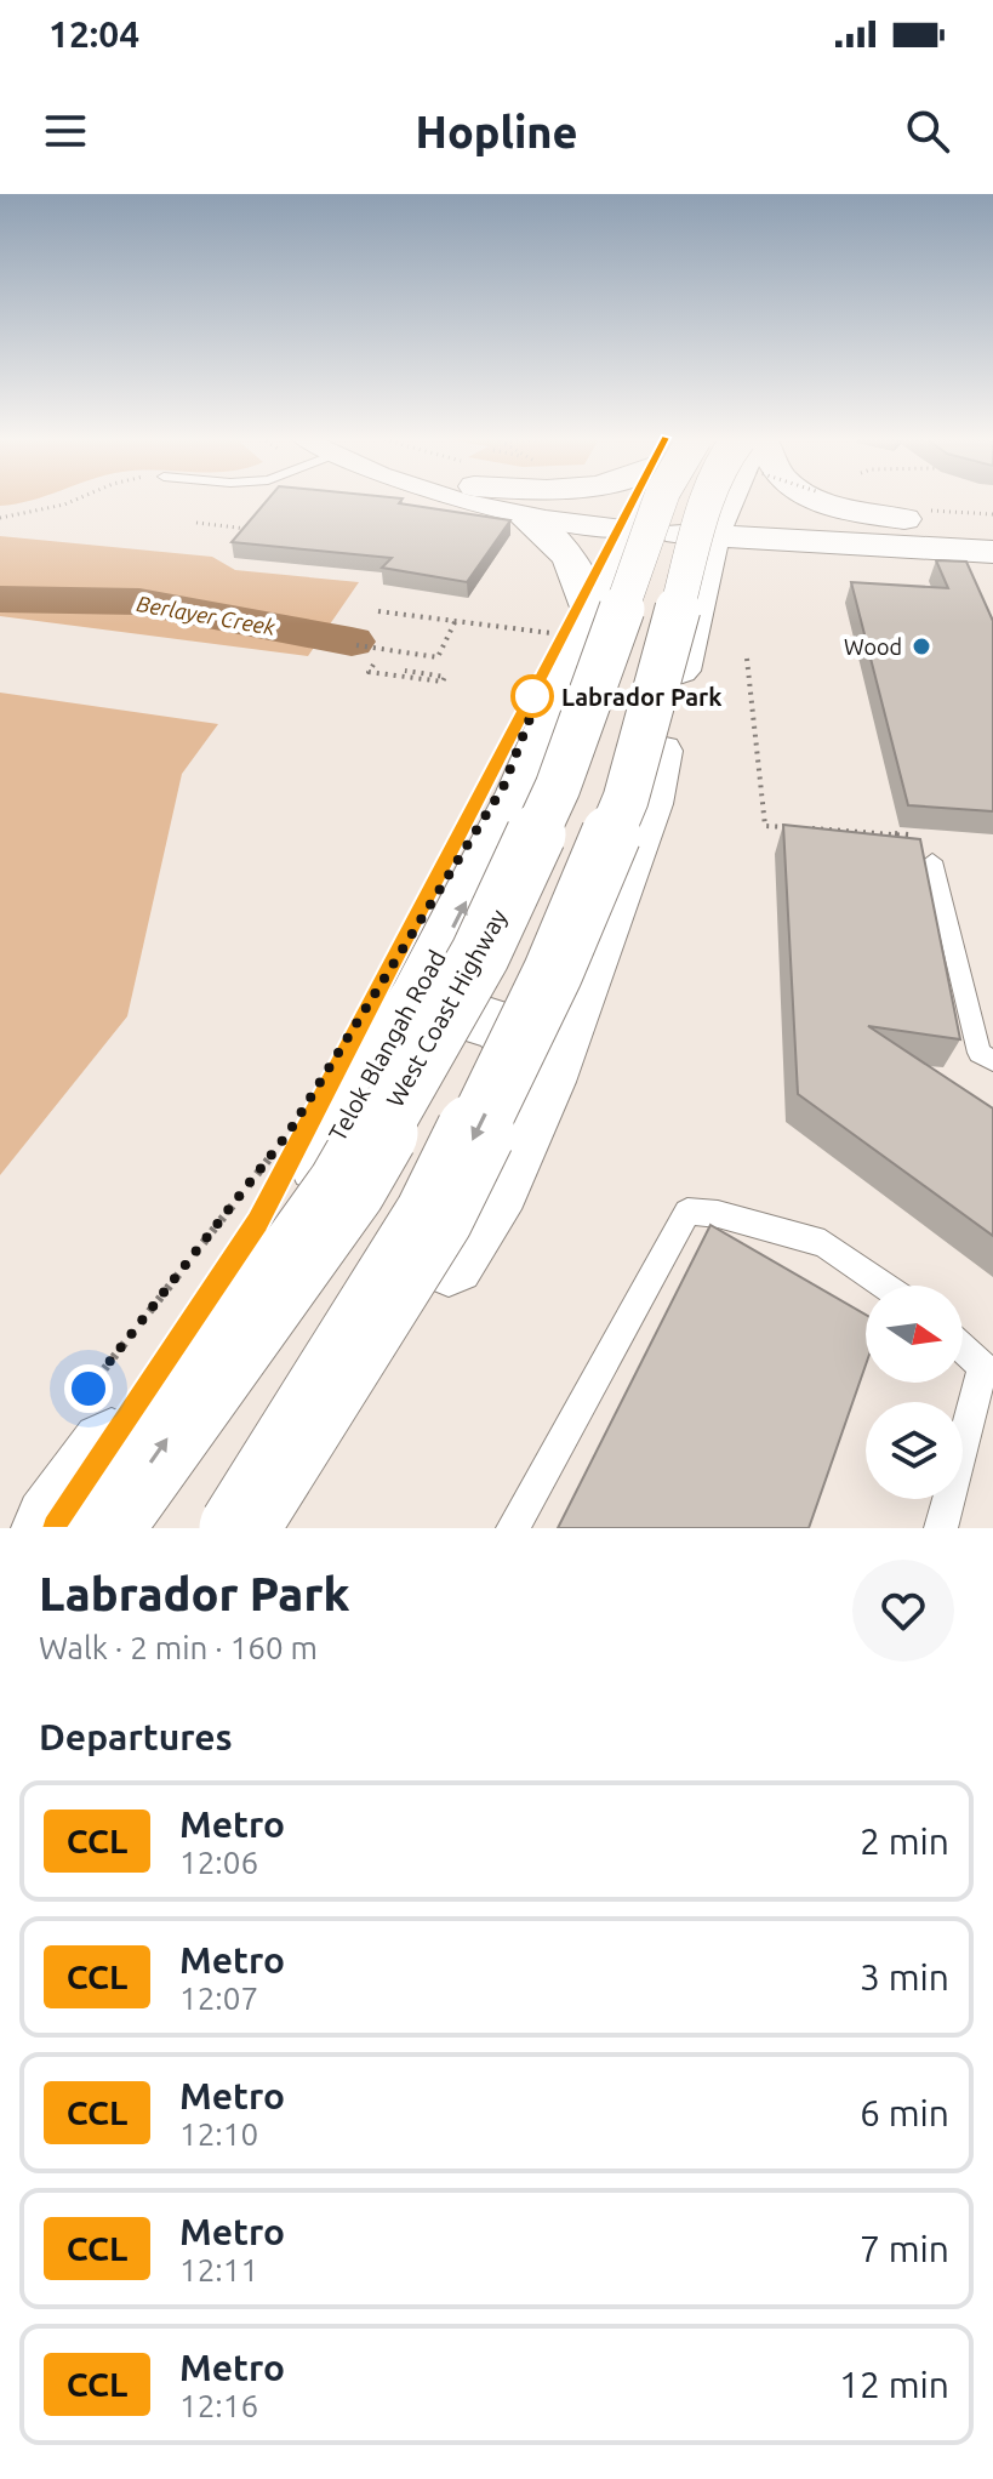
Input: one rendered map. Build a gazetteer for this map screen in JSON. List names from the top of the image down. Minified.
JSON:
{"streets":{"main road":["West Coast Highway","Telok Blangah Road"]},"water":["Berlayer Creek"],"places":["Wood","Labrador Park"],"lines":["metro line CCL"],"north":"right","page":{"status":"12:04","header":"Hopline","heading":[["Labrador Park","Walk · 2 min · 160 m"],"Departures"],"list":[{"mark":"CCL","name":"Metro","note":"12:06","value":"2 min"},{"mark":"CCL","name":"Metro","note":"12:07","value":"3 min"},{"mark":"CCL","name":"Metro","note":"12:10","value":"6 min"},{"mark":"CCL","name":"Metro","note":"12:11","value":"7 min"},{"mark":"CCL","name":"Metro","note":"12:16","value":"12 min"}]}}
